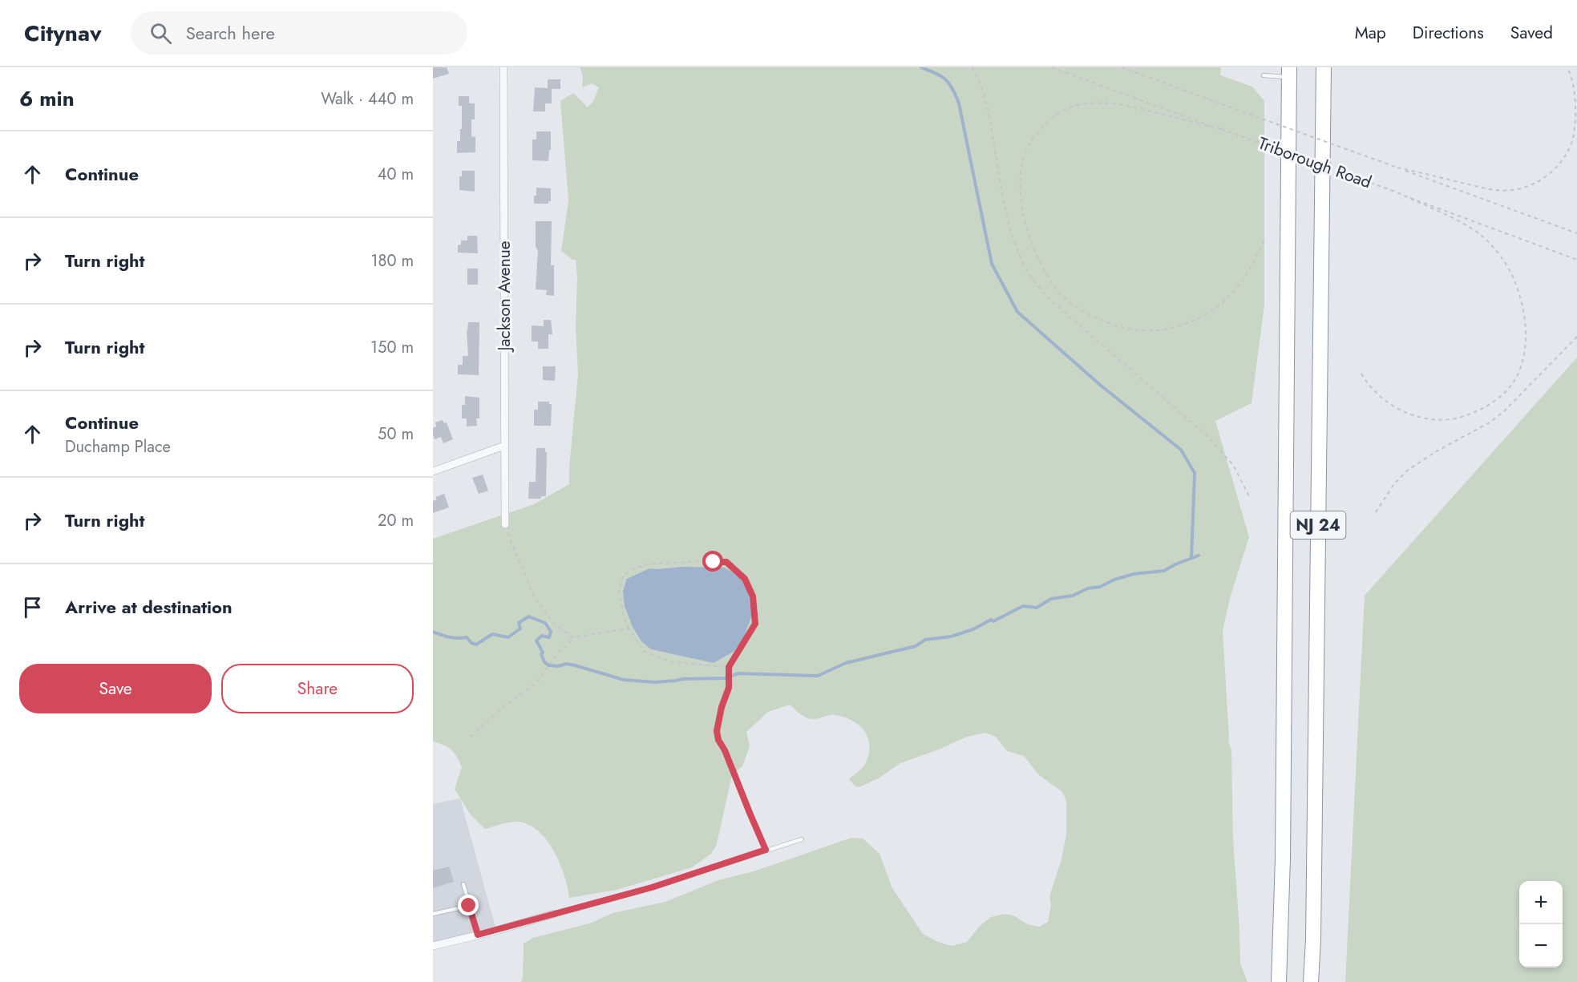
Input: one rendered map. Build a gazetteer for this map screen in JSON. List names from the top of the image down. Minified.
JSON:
{"streets":{"highway":["NJ 24"],"street":["Jackson Avenue"],"path":["Triborough Road"]},"page":{"header":"Citynav","search":"Search here","nav":["Map","Directions","Saved"],"heading":["6 min","Walk · 440 m"],"list":[["Continue","40 m"],["Turn right","180 m"],["Turn right","150 m"],["Continue","Duchamp Place","50 m"],["Turn right","20 m"],"Arrive at destination"],"buttons":["Save","Share"],"map_buttons":["+","−"]}}
